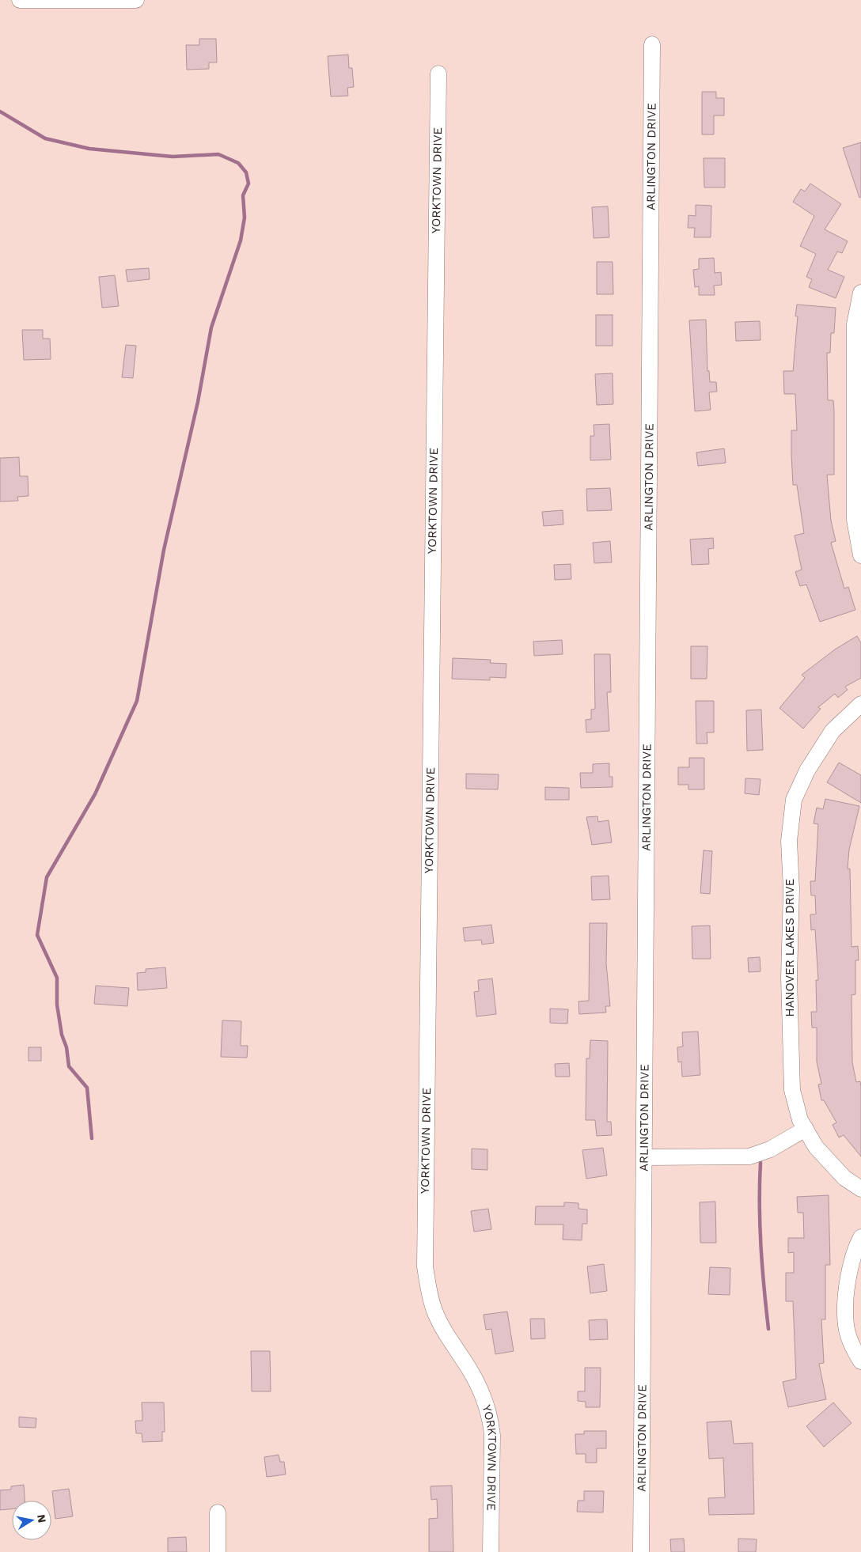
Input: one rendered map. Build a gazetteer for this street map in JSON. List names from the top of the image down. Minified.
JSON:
{"streets":{"street":["ARLINGTON DRIVE","YORKTOWN DRIVE","HANOVER LAKES DRIVE"]},"north":"right"}
